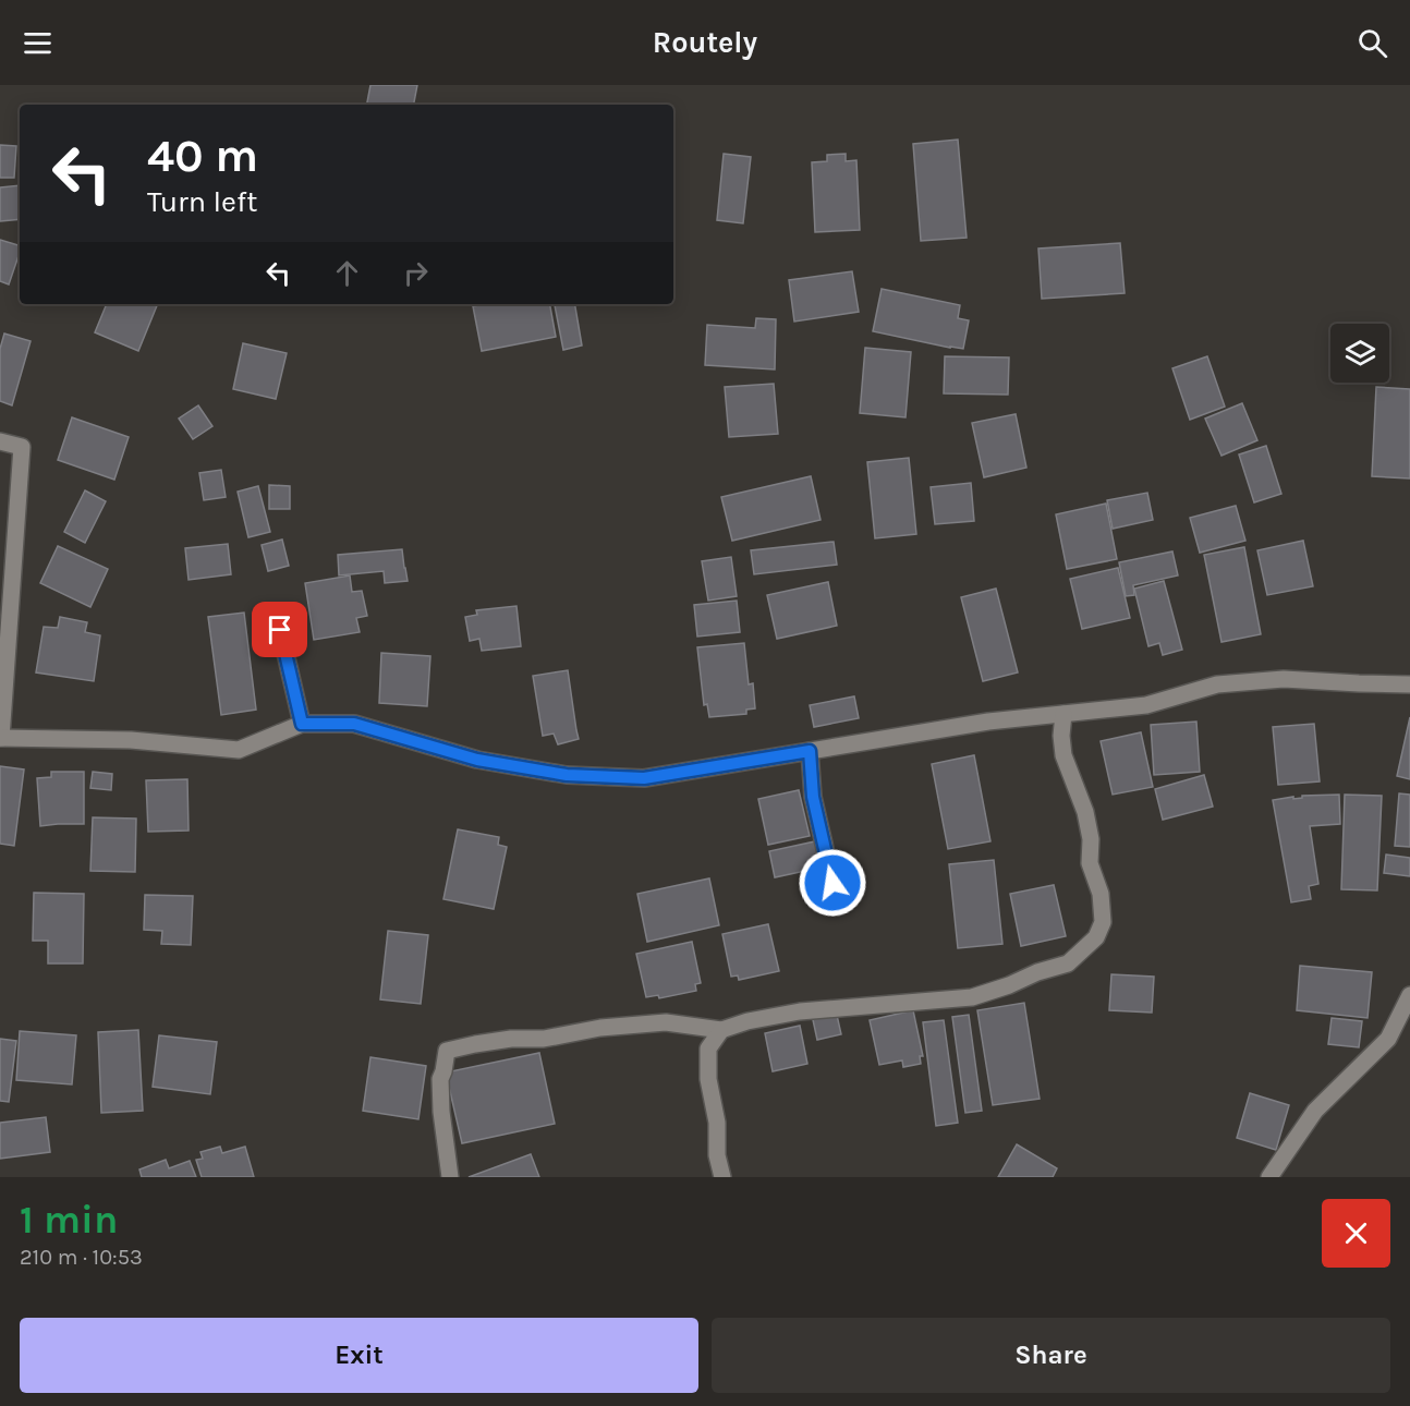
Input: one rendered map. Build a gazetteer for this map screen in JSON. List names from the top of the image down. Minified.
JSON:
{"page":{"header":"Routely","turn":["40 m","Turn left"],"heading":["1 min","210 m · 10:53"],"buttons":["Exit","Share"]}}
